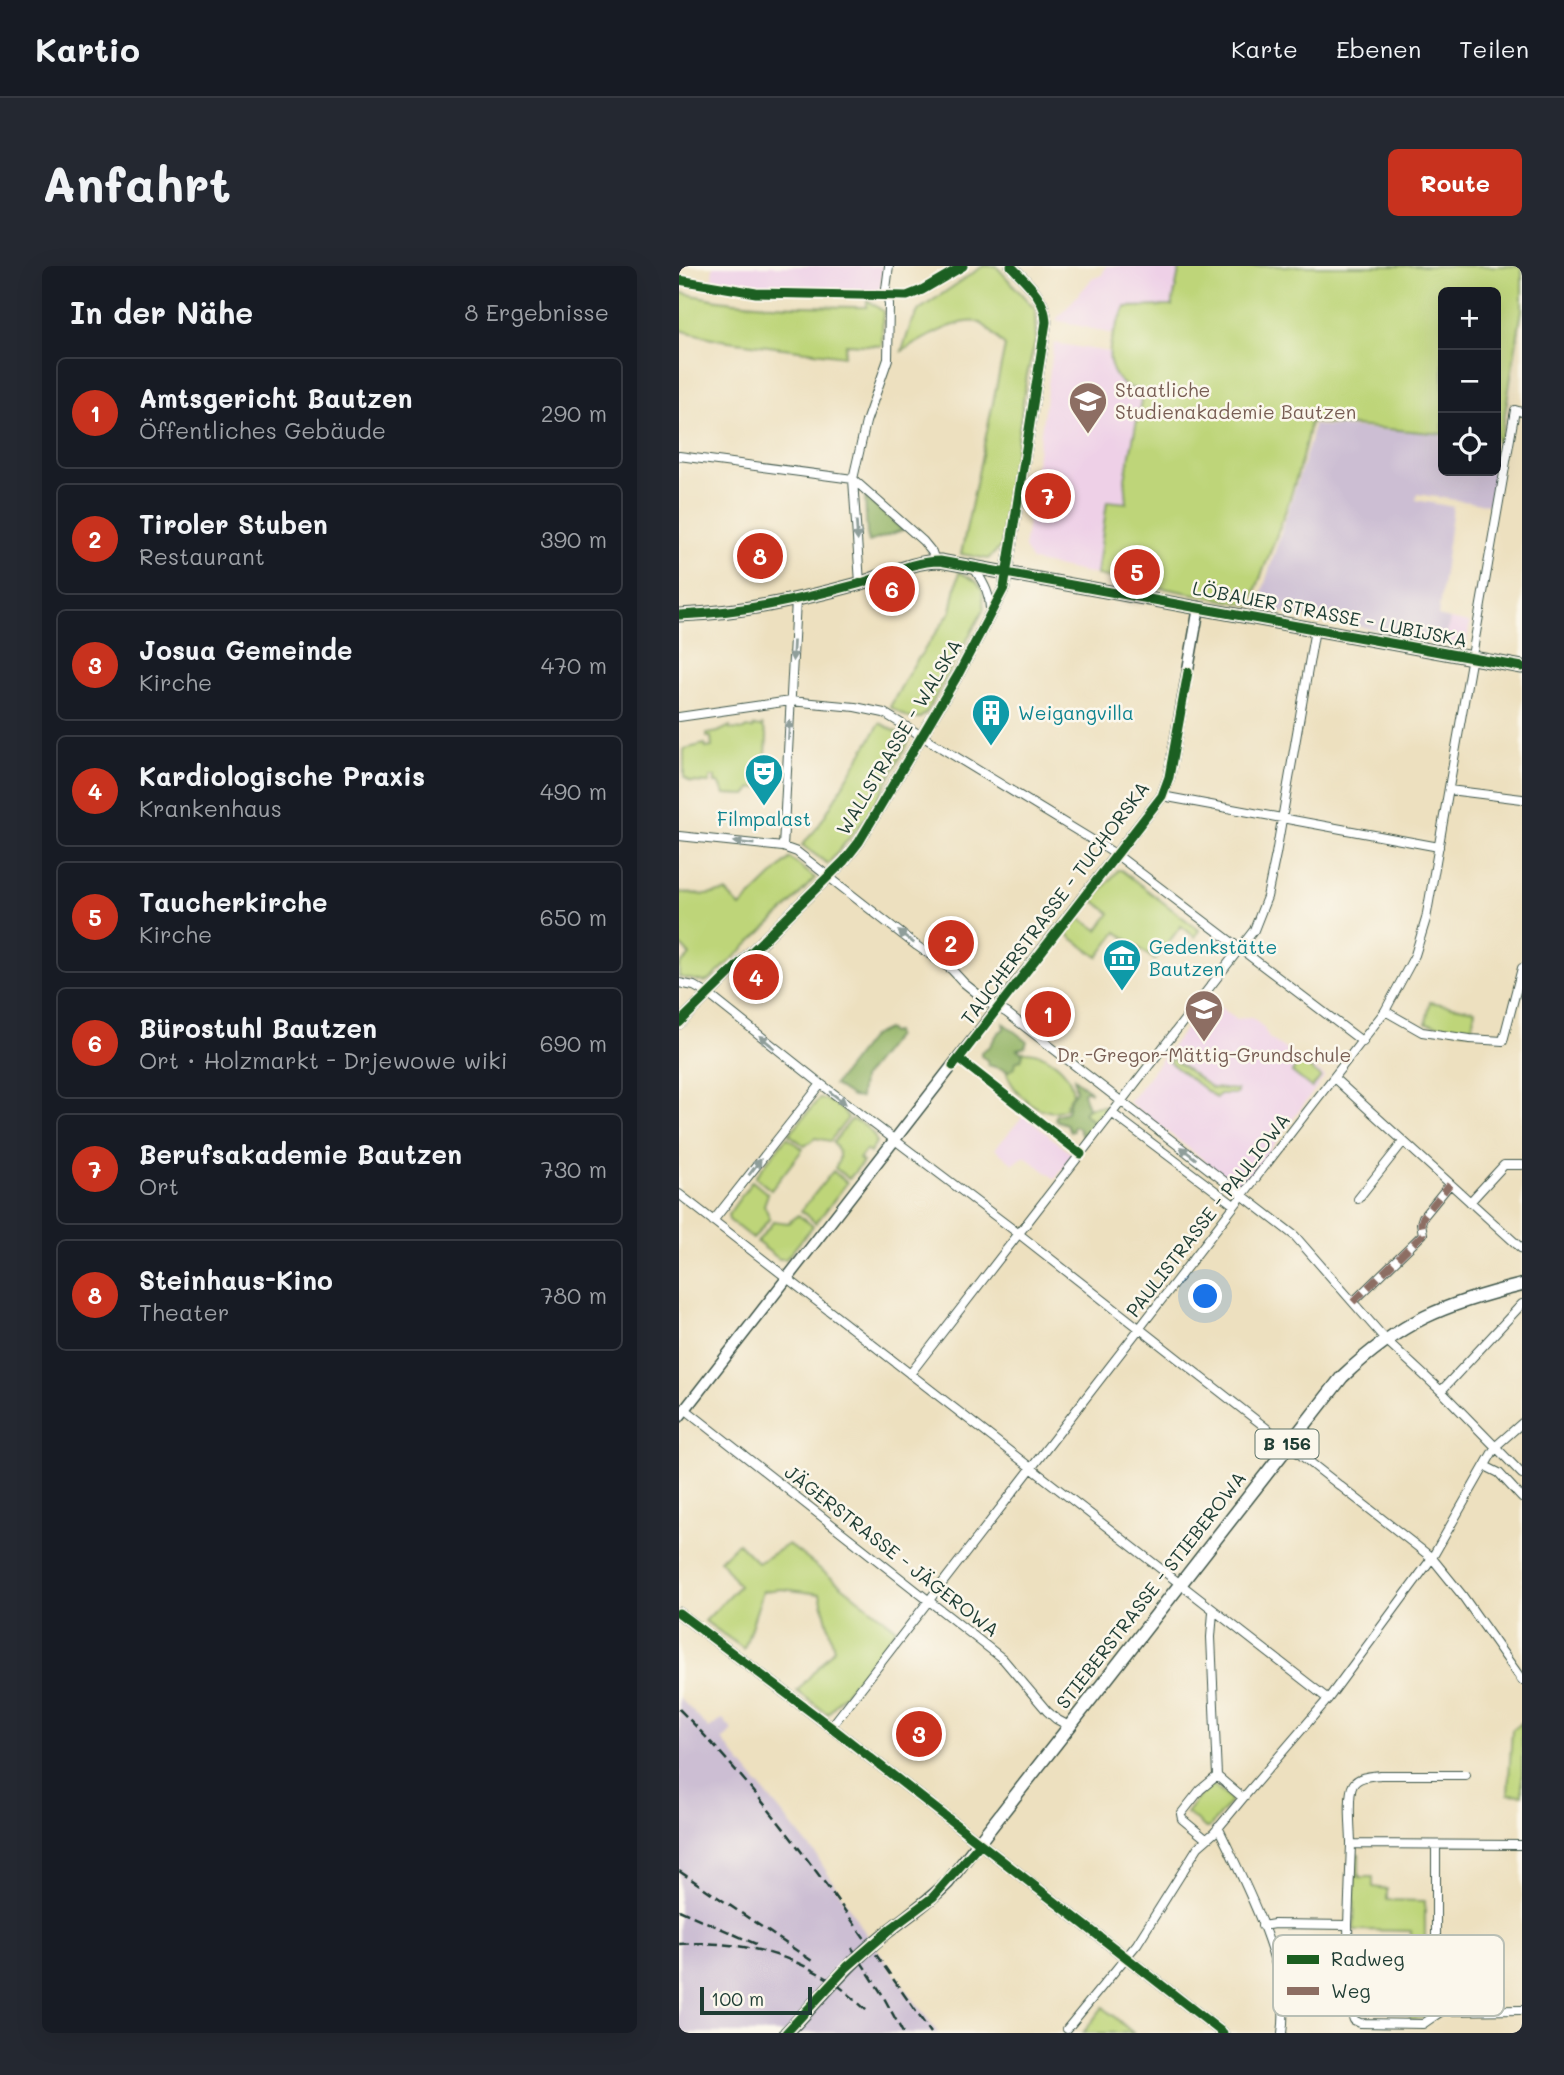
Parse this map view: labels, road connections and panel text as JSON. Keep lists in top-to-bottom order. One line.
{"streets":{"main road":["LÖBAUER STRASSE - LUBIJSKA","B 156","STIEBERSTRASSE - STIEBEROWA"],"street":["WALLSTRASSE - WALSKA","TAUCHERSTRASSE - TUCHORSKA","PAULISTRASSE - PAULIOWA","JÄGERSTRASSE - JÄGEROWA"]},"crossings":[["LÖBAUER STRASSE - LUBIJSKA","WALLSTRASSE - WALSKA"],["LÖBAUER STRASSE - LUBIJSKA","TAUCHERSTRASSE - TUCHORSKA"],["LÖBAUER STRASSE - LUBIJSKA","PAULISTRASSE - PAULIOWA"],["PAULISTRASSE - PAULIOWA","JÄGERSTRASSE - JÄGEROWA"],["JÄGERSTRASSE - JÄGEROWA","STIEBERSTRASSE - STIEBEROWA"]],"places":{"school or university":["Staatliche Studienakademie Bautzen","Dr.-Gregor-Mättig-Grundschule"],"building":["Weigangvilla"],"theatre":["Filmpalast"],"museum":["Gedenkstätte Bautzen"]},"legend":["Radweg","Weg"],"scale_bar":"100 m","page":{"header":"Kartio","nav":["Karte","Ebenen","Teilen"],"buttons":"Route","title":"Anfahrt","heading":["In der Nähe","8 Ergebnisse"],"map_buttons":["+","−"],"list":[{"mark":"1","name":"Amtsgericht Bautzen","note":"Öffentliches Gebäude","value":"290 m"},{"mark":"2","name":"Tiroler Stuben","note":"Restaurant","value":"390 m"},{"mark":"3","name":"Josua Gemeinde","note":"Kirche","value":"470 m"},{"mark":"4","name":"Kardiologische Praxis","note":"Krankenhaus","value":"490 m"},{"mark":"5","name":"Taucherkirche","note":"Kirche","value":"650 m"},{"mark":"6","name":"Bürostuhl Bautzen","note":"Ort · Holzmarkt - Drjewowe wiki","value":"690 m"},{"mark":"7","name":"Berufsakademie Bautzen","note":"Ort","value":"730 m"},{"mark":"8","name":"Steinhaus-Kino","note":"Theater","value":"780 m"}],"pins":["7","8","5","6","2","4","1","3"],"scale":"100 m"}}
